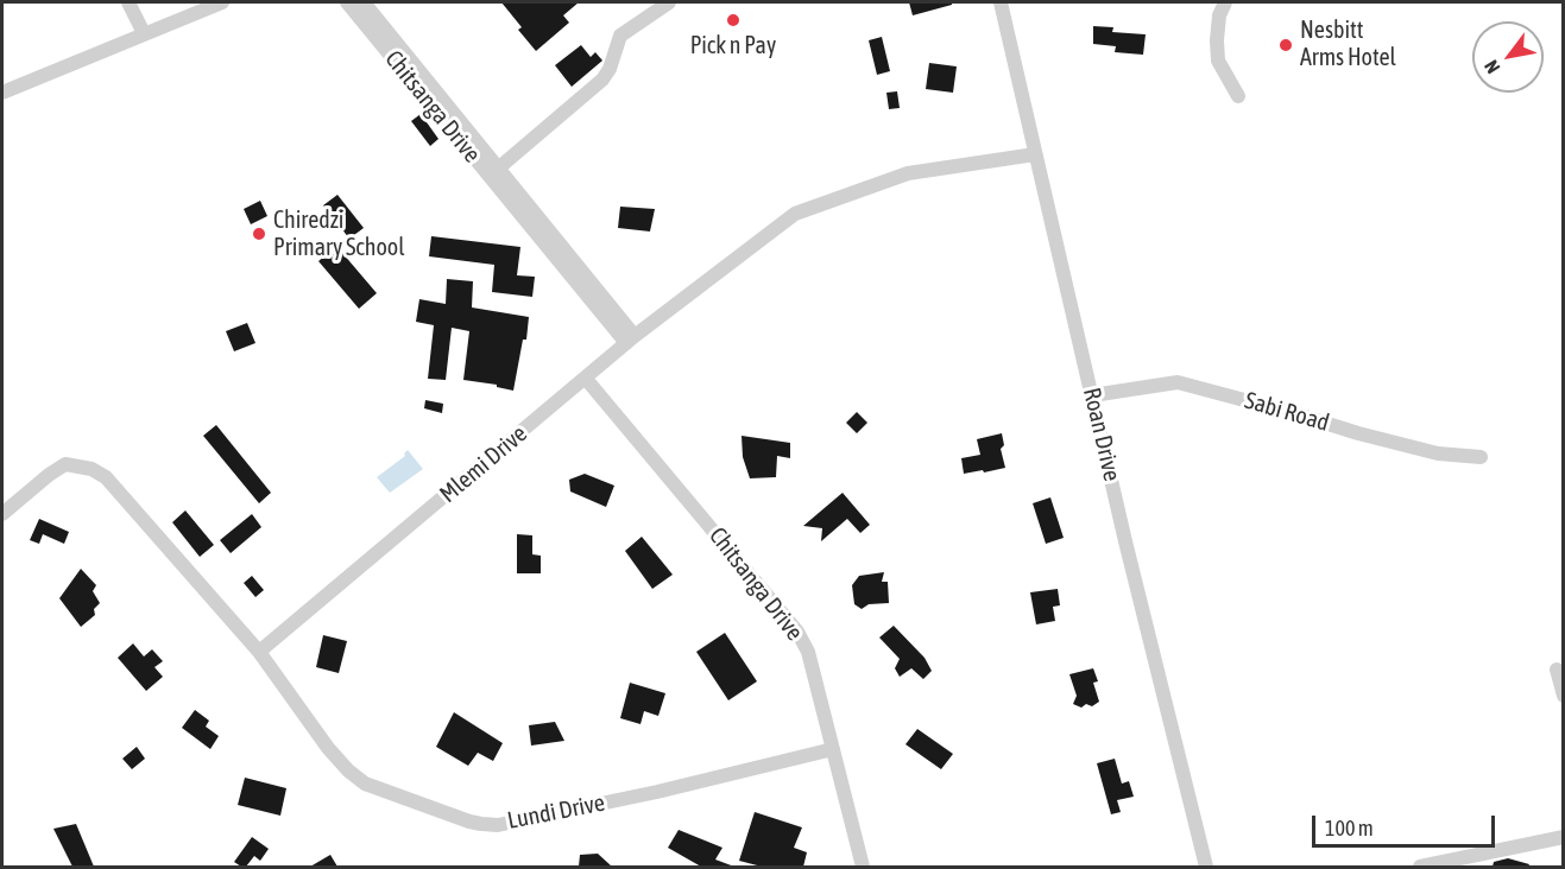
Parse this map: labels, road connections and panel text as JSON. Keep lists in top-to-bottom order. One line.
{"streets":{"street":["Chitsanga Drive","Sabi Road","Roan Drive","Mlemi Drive","Lundi Drive"]},"crossings":[["Chitsanga Drive","Mlemi Drive"],["Chitsanga Drive","Lundi Drive"],["Sabi Road","Roan Drive"],["Roan Drive","Mlemi Drive"],["Mlemi Drive","Lundi Drive"]],"places":["Pick n Pay","Nesbitt Arms Hotel","Chiredzi Primary School"],"scale_bar":"100 m","north":"bottom left"}
